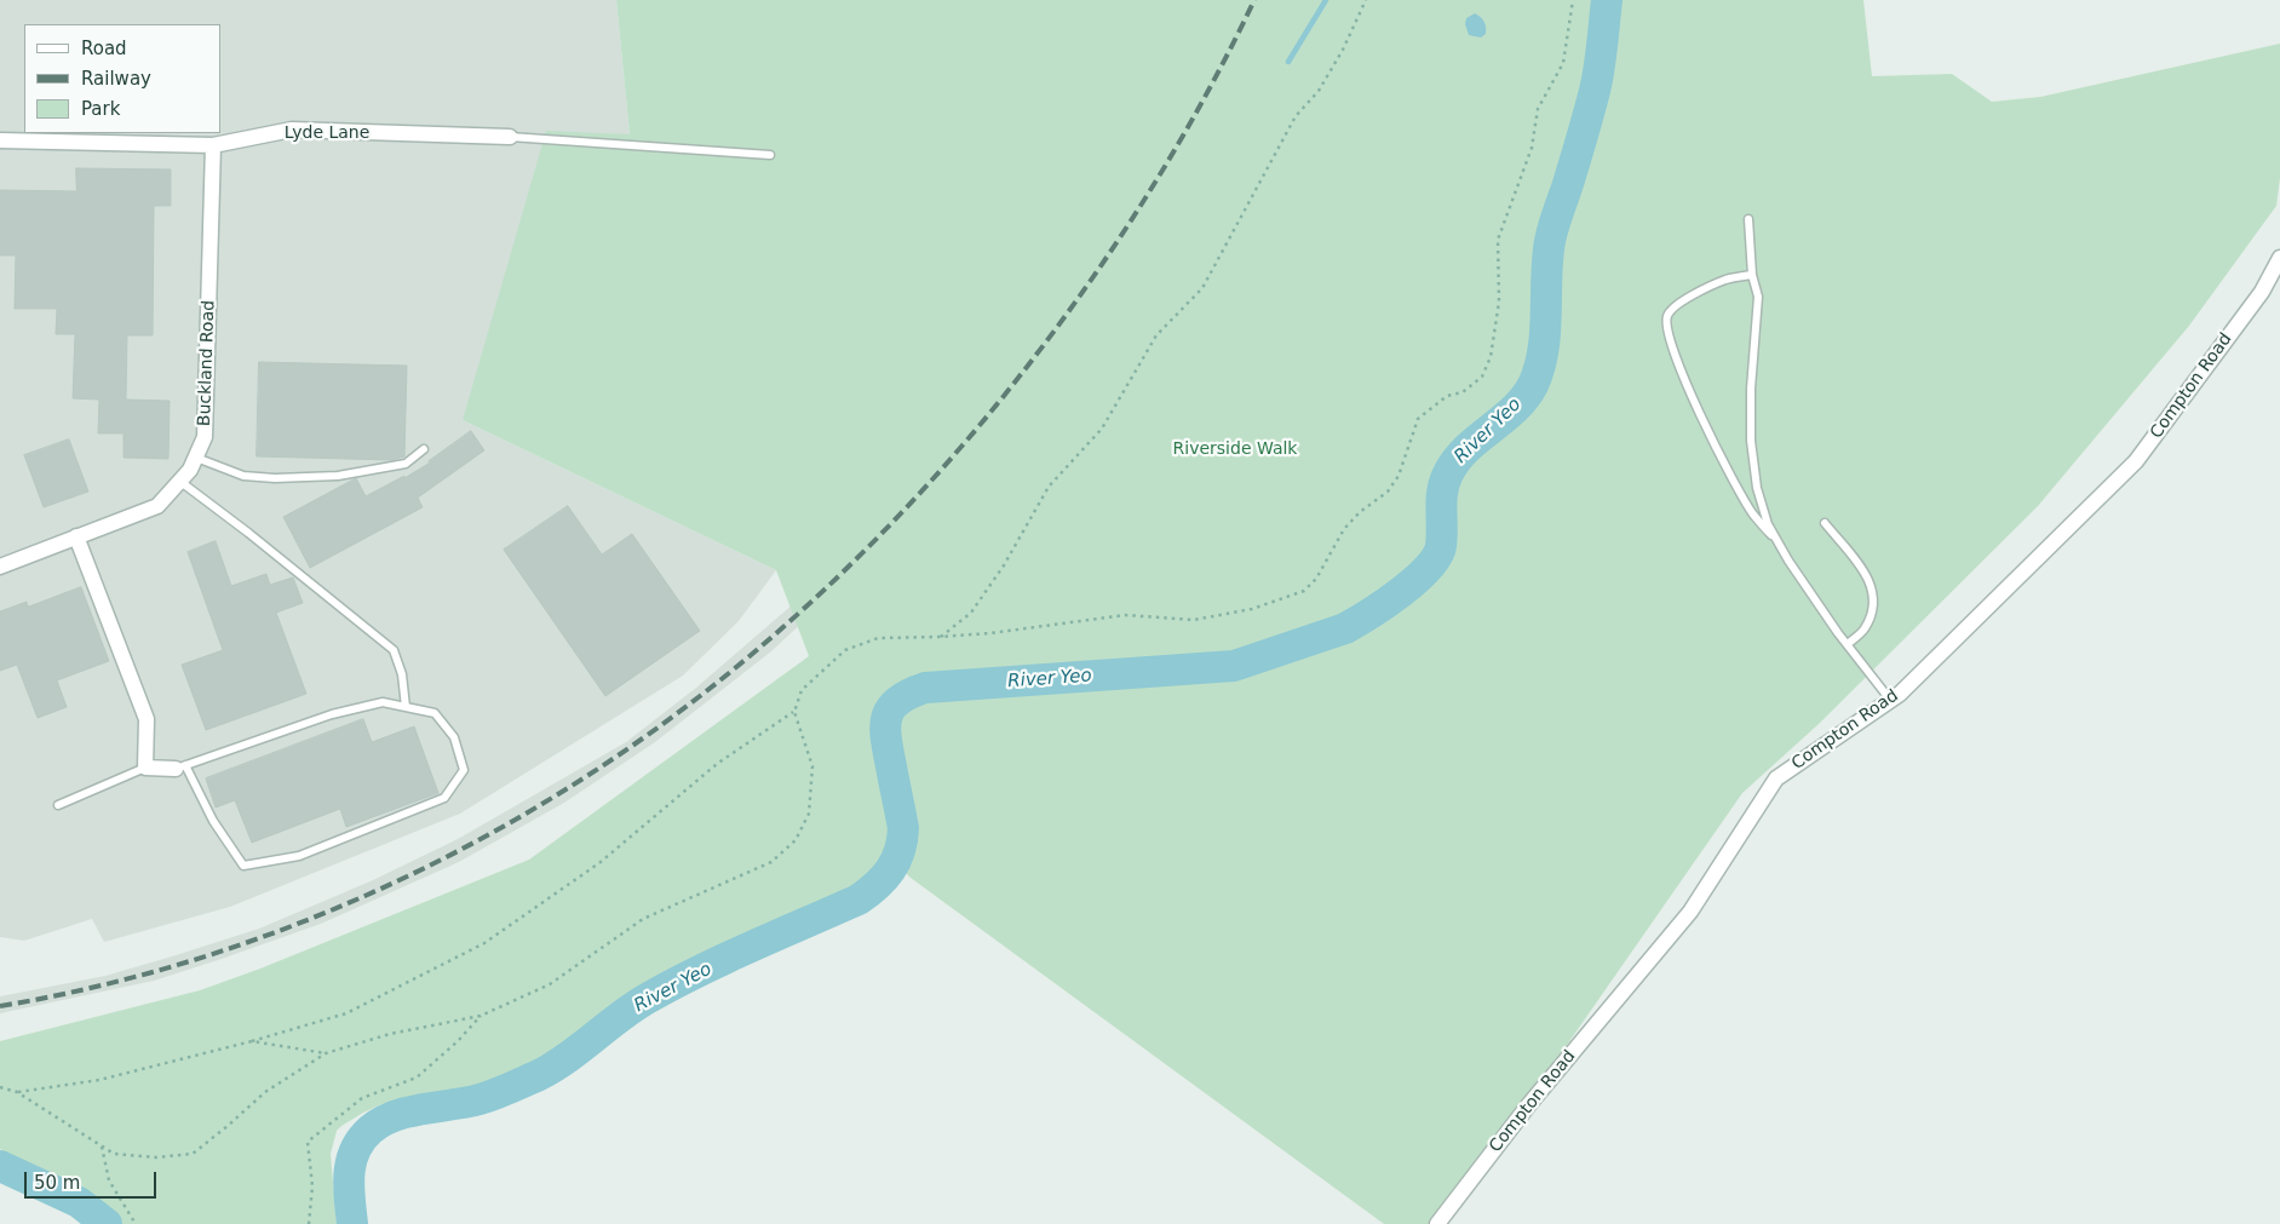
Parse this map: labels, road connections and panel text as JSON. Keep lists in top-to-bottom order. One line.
{"streets":{"street":["Lyde Lane","Buckland Road","Compton Road"]},"crossings":[["Lyde Lane","Buckland Road"]],"water":["River Yeo"],"parks":["Riverside Walk"],"legend":["Road","Railway","Park"],"scale_bar":"50 m"}
